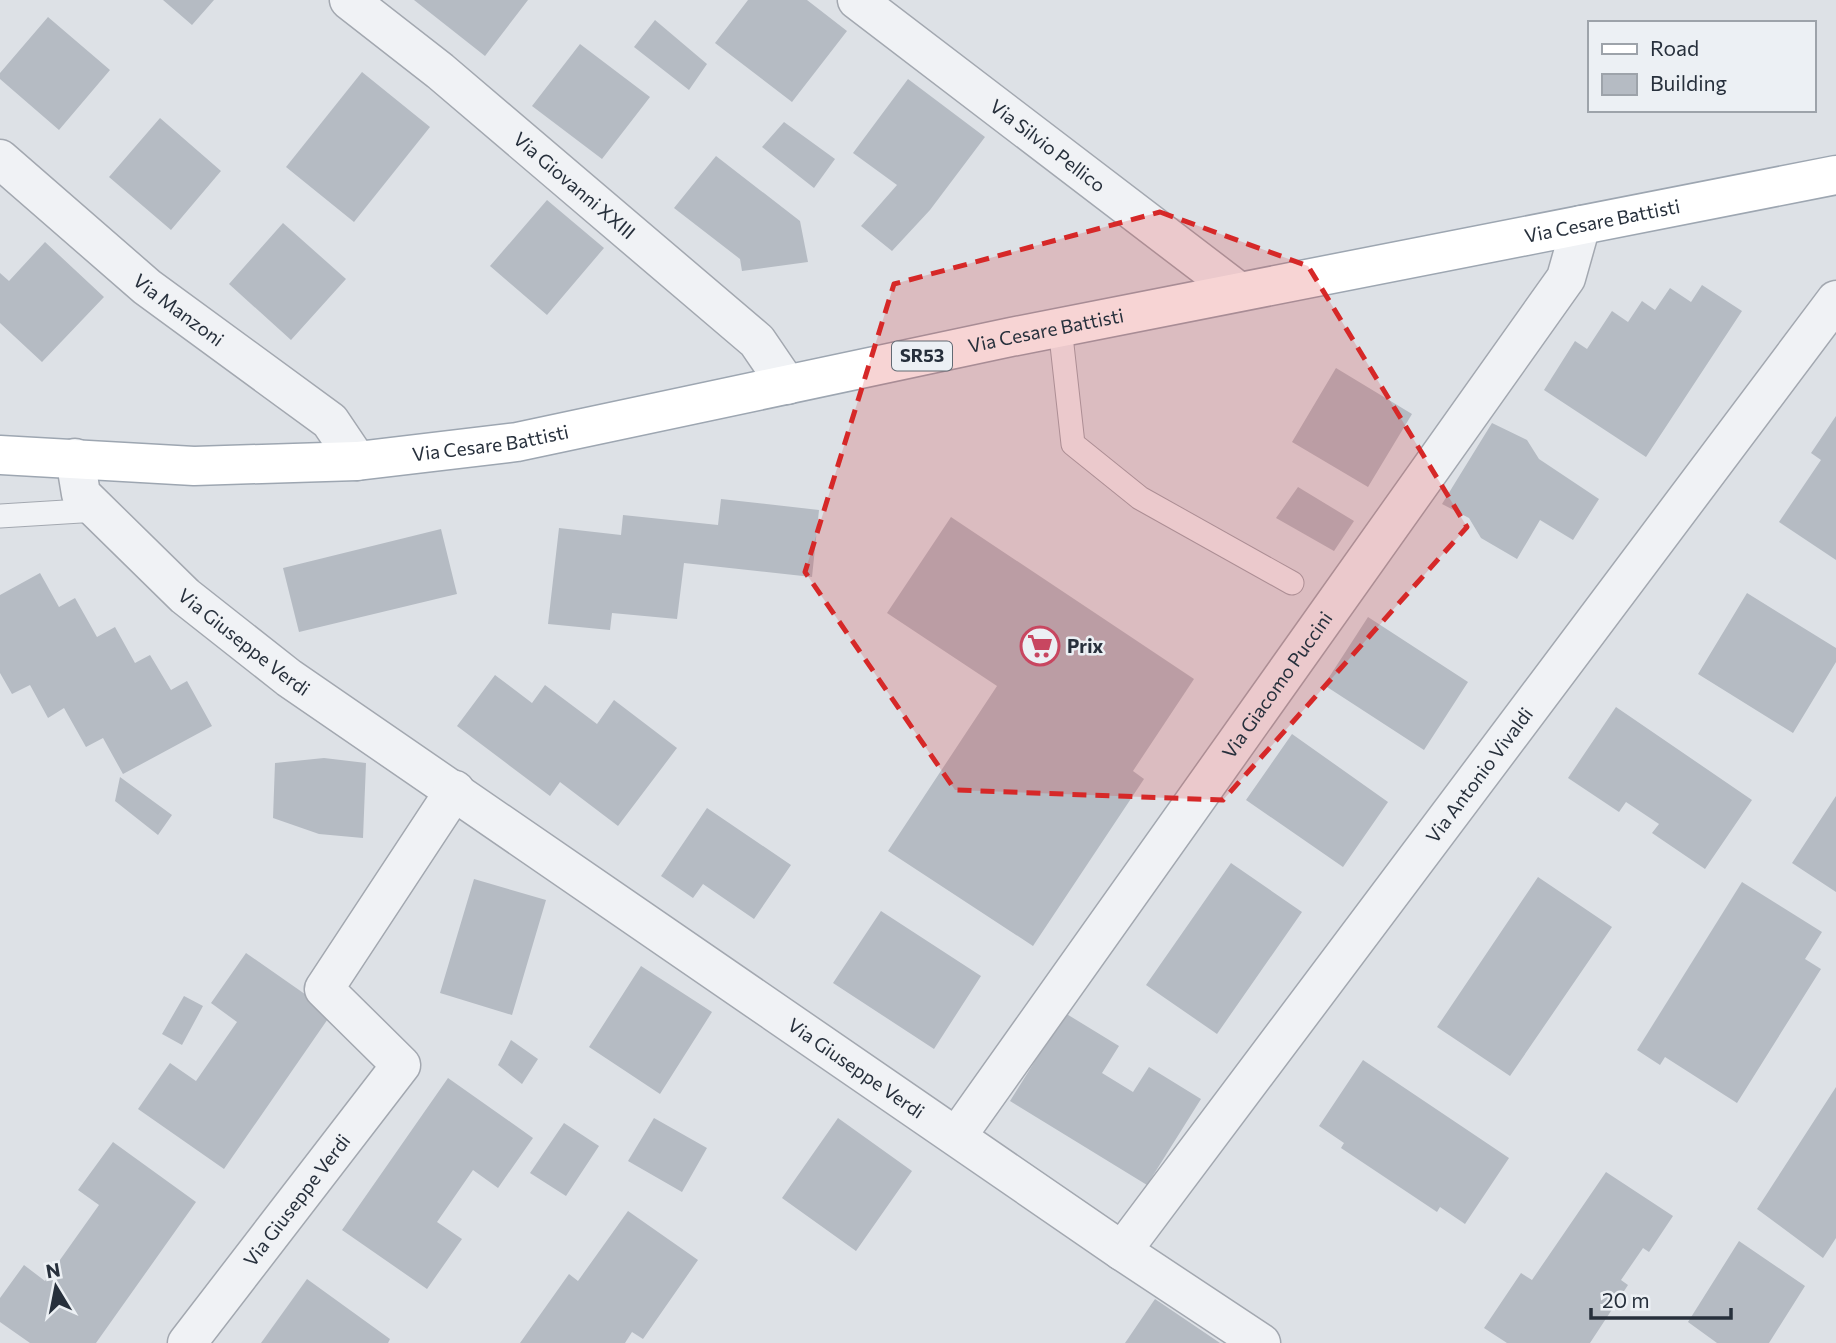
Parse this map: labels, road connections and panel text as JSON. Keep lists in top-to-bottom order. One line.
{"streets":{"main road":["Via Cesare Battisti","SR53"],"street":["Via Silvio Pellico","Via Giovanni XXIII","Via Manzoni","Via Giuseppe Verdi","Via Giacomo Puccini","Via Antonio Vivaldi"]},"crossings":[["Via Silvio Pellico","Via Cesare Battisti"],["Via Giovanni XXIII","Via Cesare Battisti"],["Via Cesare Battisti","Via Manzoni"],["Via Cesare Battisti","Via Giuseppe Verdi"],["Via Cesare Battisti","Via Giacomo Puccini"],["Via Giuseppe Verdi","Via Giacomo Puccini"],["Via Giuseppe Verdi","Via Antonio Vivaldi"]],"places":{"supermarket":["Prix"]},"legend":["Road","Building"],"scale_bar":"20 m","north":"top"}
